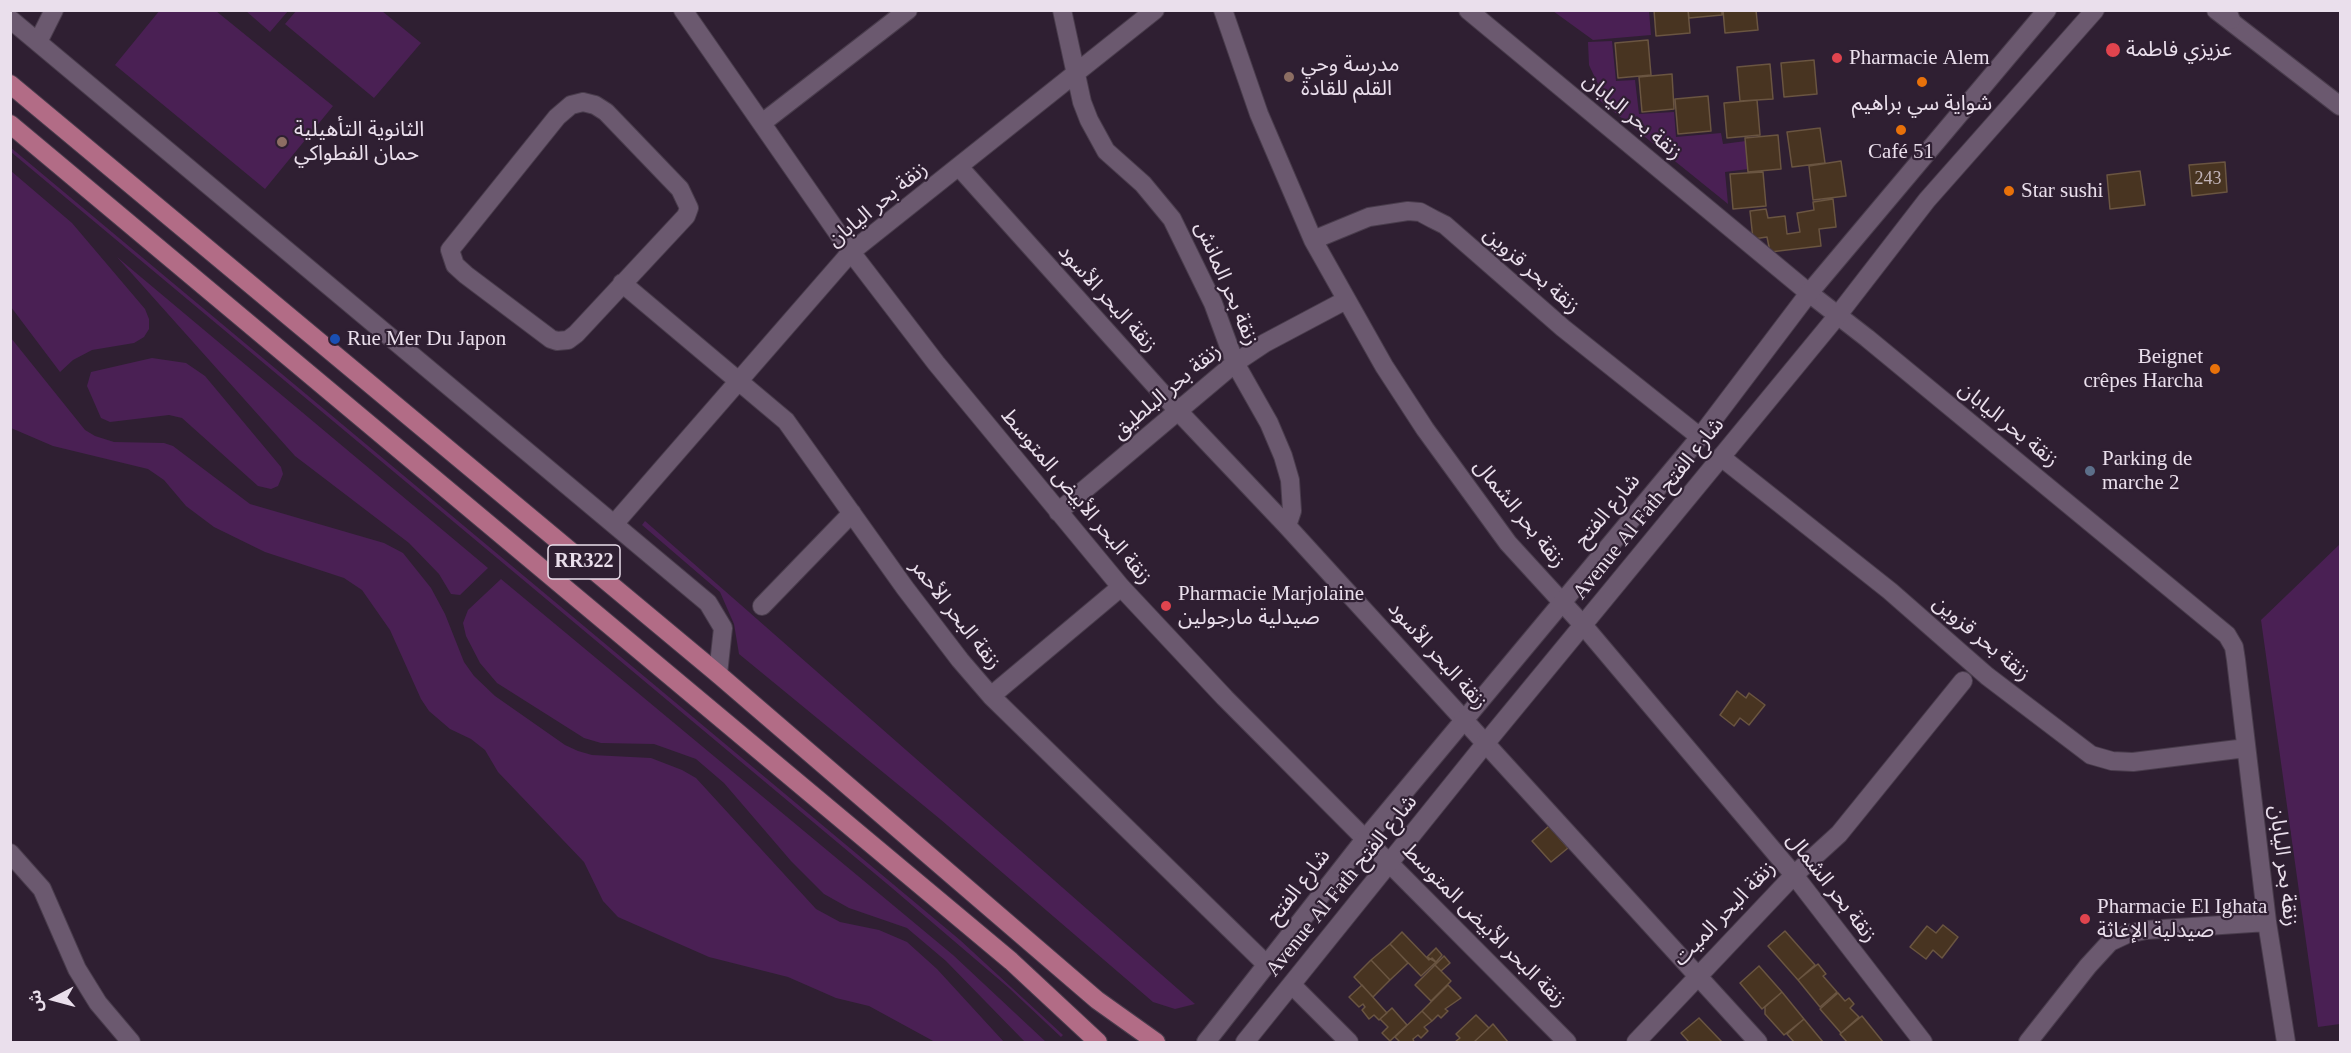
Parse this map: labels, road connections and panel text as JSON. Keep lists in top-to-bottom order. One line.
{"streets":{"main road":["RR322"],"street":["زنقة بحر اليابان","زنقة بحر قزوين","زنقة بحر المانش","زنقة البحر الأسود","زنقة بحر البلطيق","زنقة البحر الأبيض المتوسط","Avenue Al Fath شارع الفتح","شارع الفتح","زنقة بحر الشمال","زنقة البحر الأحمر","زنقة البحر الميت"]},"crossings":[["زنقة بحر اليابان","زنقة بحر قزوين"],["زنقة بحر اليابان","زنقة بحر المانش"],["زنقة بحر اليابان","زنقة البحر الأسود"],["زنقة بحر اليابان","زنقة البحر الأبيض المتوسط"],["زنقة بحر اليابان","Avenue Al Fath شارع الفتح"],["زنقة بحر اليابان","شارع الفتح"],["زنقة بحر اليابان","زنقة البحر الأحمر"],["زنقة بحر قزوين","Avenue Al Fath شارع الفتح"],["زنقة بحر قزوين","شارع الفتح"],["زنقة بحر قزوين","زنقة بحر الشمال"],["زنقة بحر المانش","زنقة البحر الأسود"],["زنقة بحر المانش","زنقة بحر البلطيق"],["زنقة البحر الأسود","زنقة بحر البلطيق"],["زنقة البحر الأسود","Avenue Al Fath شارع الفتح"],["زنقة البحر الأسود","شارع الفتح"],["زنقة البحر الأسود","زنقة البحر الميت"],["زنقة بحر البلطيق","زنقة البحر الأبيض المتوسط"],["زنقة بحر البلطيق","زنقة بحر الشمال"],["زنقة البحر الأبيض المتوسط","Avenue Al Fath شارع الفتح"],["زنقة البحر الأبيض المتوسط","شارع الفتح"],["Avenue Al Fath شارع الفتح","زنقة بحر الشمال"],["شارع الفتح","زنقة بحر الشمال"],["شارع الفتح","زنقة البحر الأحمر"],["زنقة بحر الشمال","زنقة البحر الميت"]],"places":["عزيزي فاطمة","Pharmacie Alem","مدرسة وحي القلم للقادة","شواية سي براهيم","Café 51","الثانوية التأهيلية حمان الفطواكي","Star sushi","Rue Mer Du Japon","Beignet crêpes Harcha","Parking de marche 2","Pharmacie Marjolaine صيدلية مارجولين","Pharmacie El Ighata صيدلية الإغاثة"],"house_numbers":["243"],"north":"left"}
